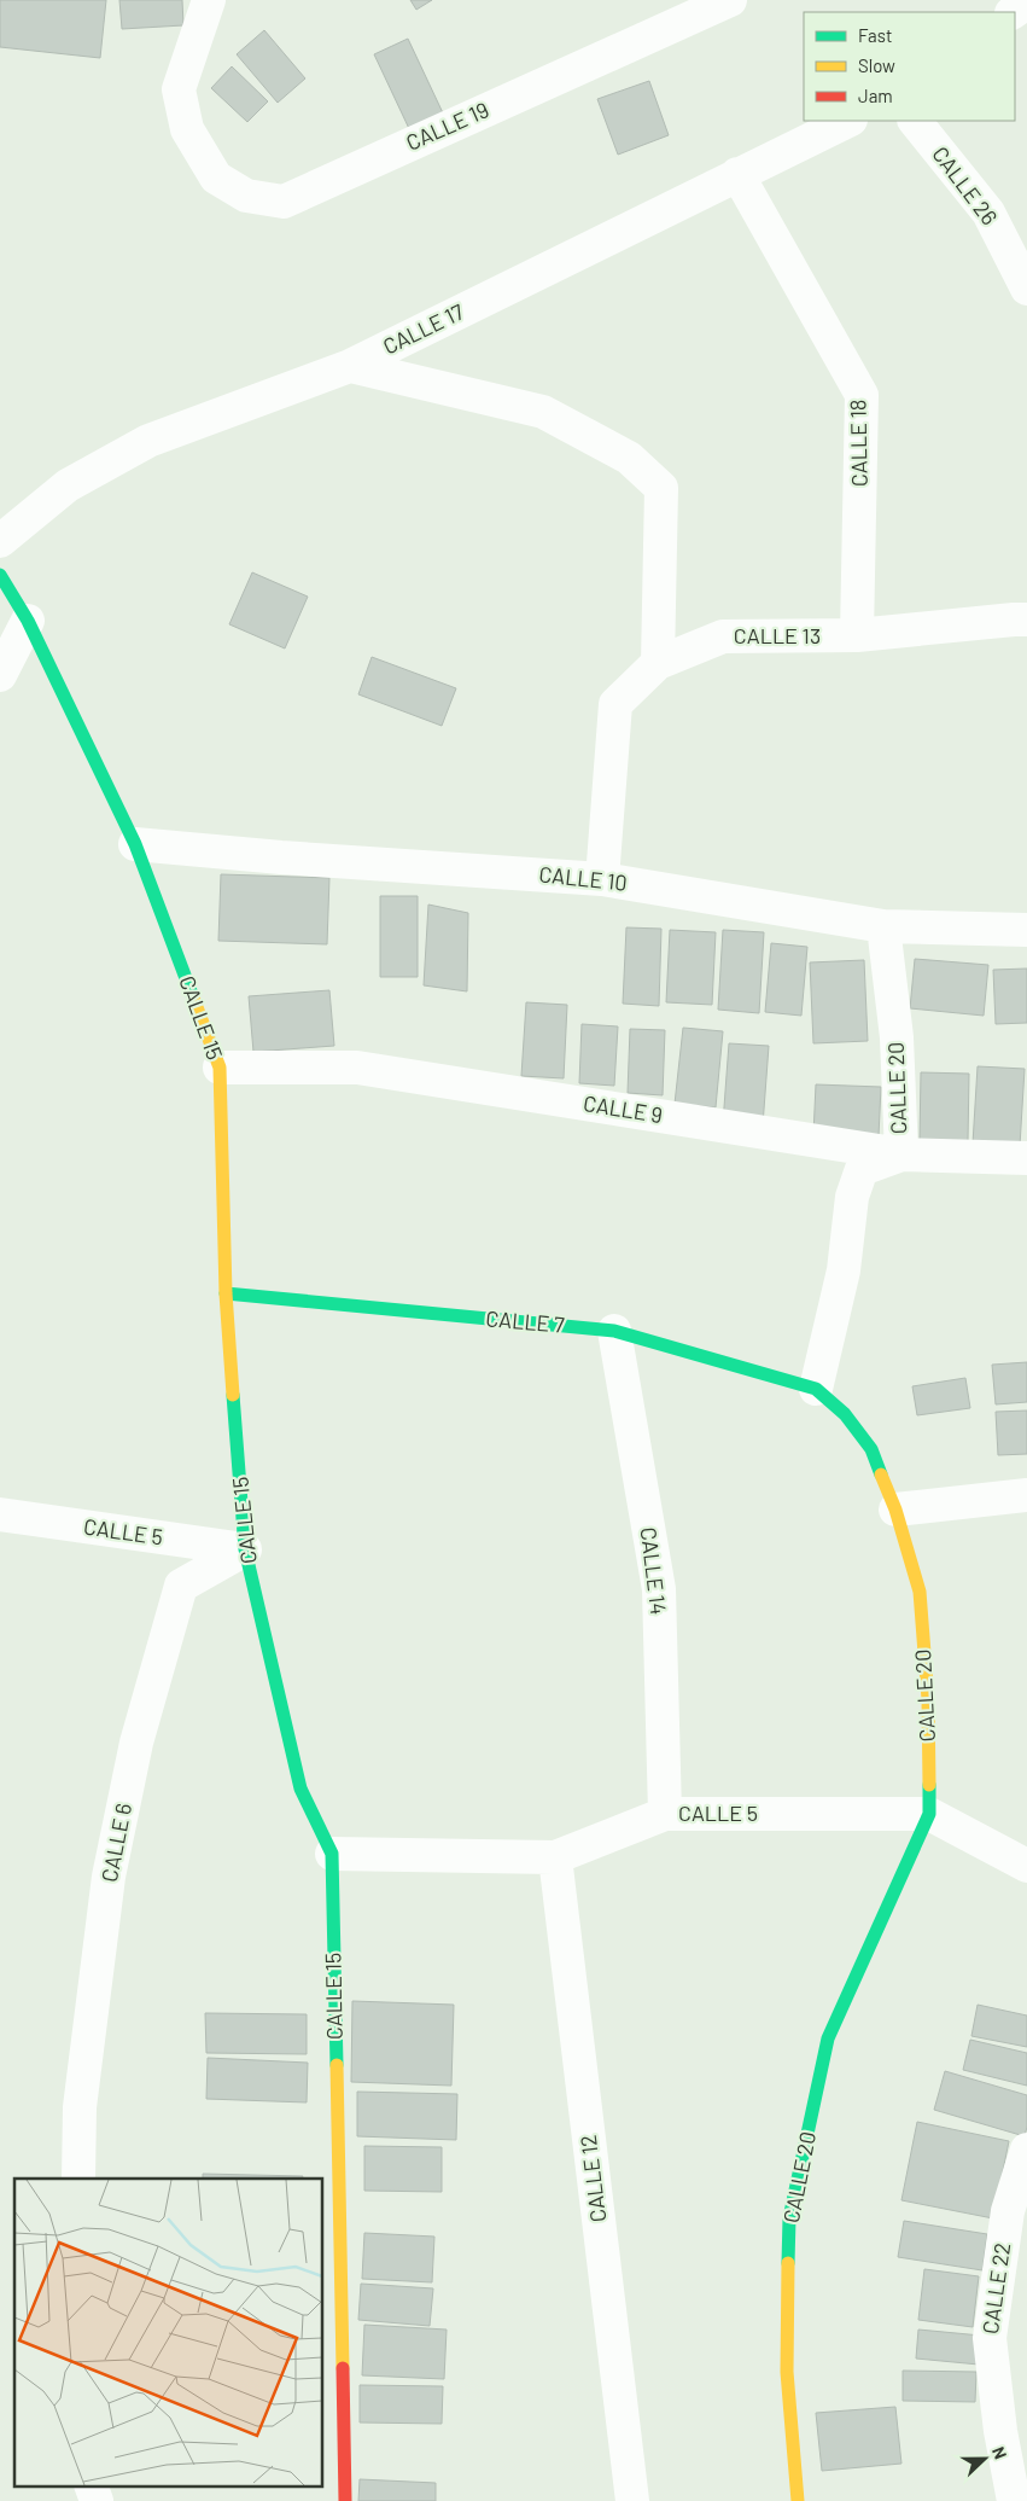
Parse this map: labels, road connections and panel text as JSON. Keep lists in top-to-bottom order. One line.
{"streets":{"street":["CALLE 19","CALLE 26","CALLE 17","CALLE 18","CALLE 13","CALLE 10","CALLE 15","CALLE 20","CALLE 9","CALLE 7","CALLE 5","CALLE 14","CALLE 6","CALLE 12","CALLE 22"]},"crossings":[["CALLE 17","CALLE 18"],["CALLE 18","CALLE 13"],["CALLE 13","CALLE 10"],["CALLE 10","CALLE 15"],["CALLE 10","CALLE 20"],["CALLE 15","CALLE 9"],["CALLE 15","CALLE 7"],["CALLE 15","CALLE 5"],["CALLE 15","CALLE 6"],["CALLE 20","CALLE 9"],["CALLE 20","CALLE 7"],["CALLE 20","CALLE 5"],["CALLE 7","CALLE 14"],["CALLE 5","CALLE 14"],["CALLE 5","CALLE 6"],["CALLE 5","CALLE 12"]],"legend":["Fast","Slow","Jam"],"north":"right"}
